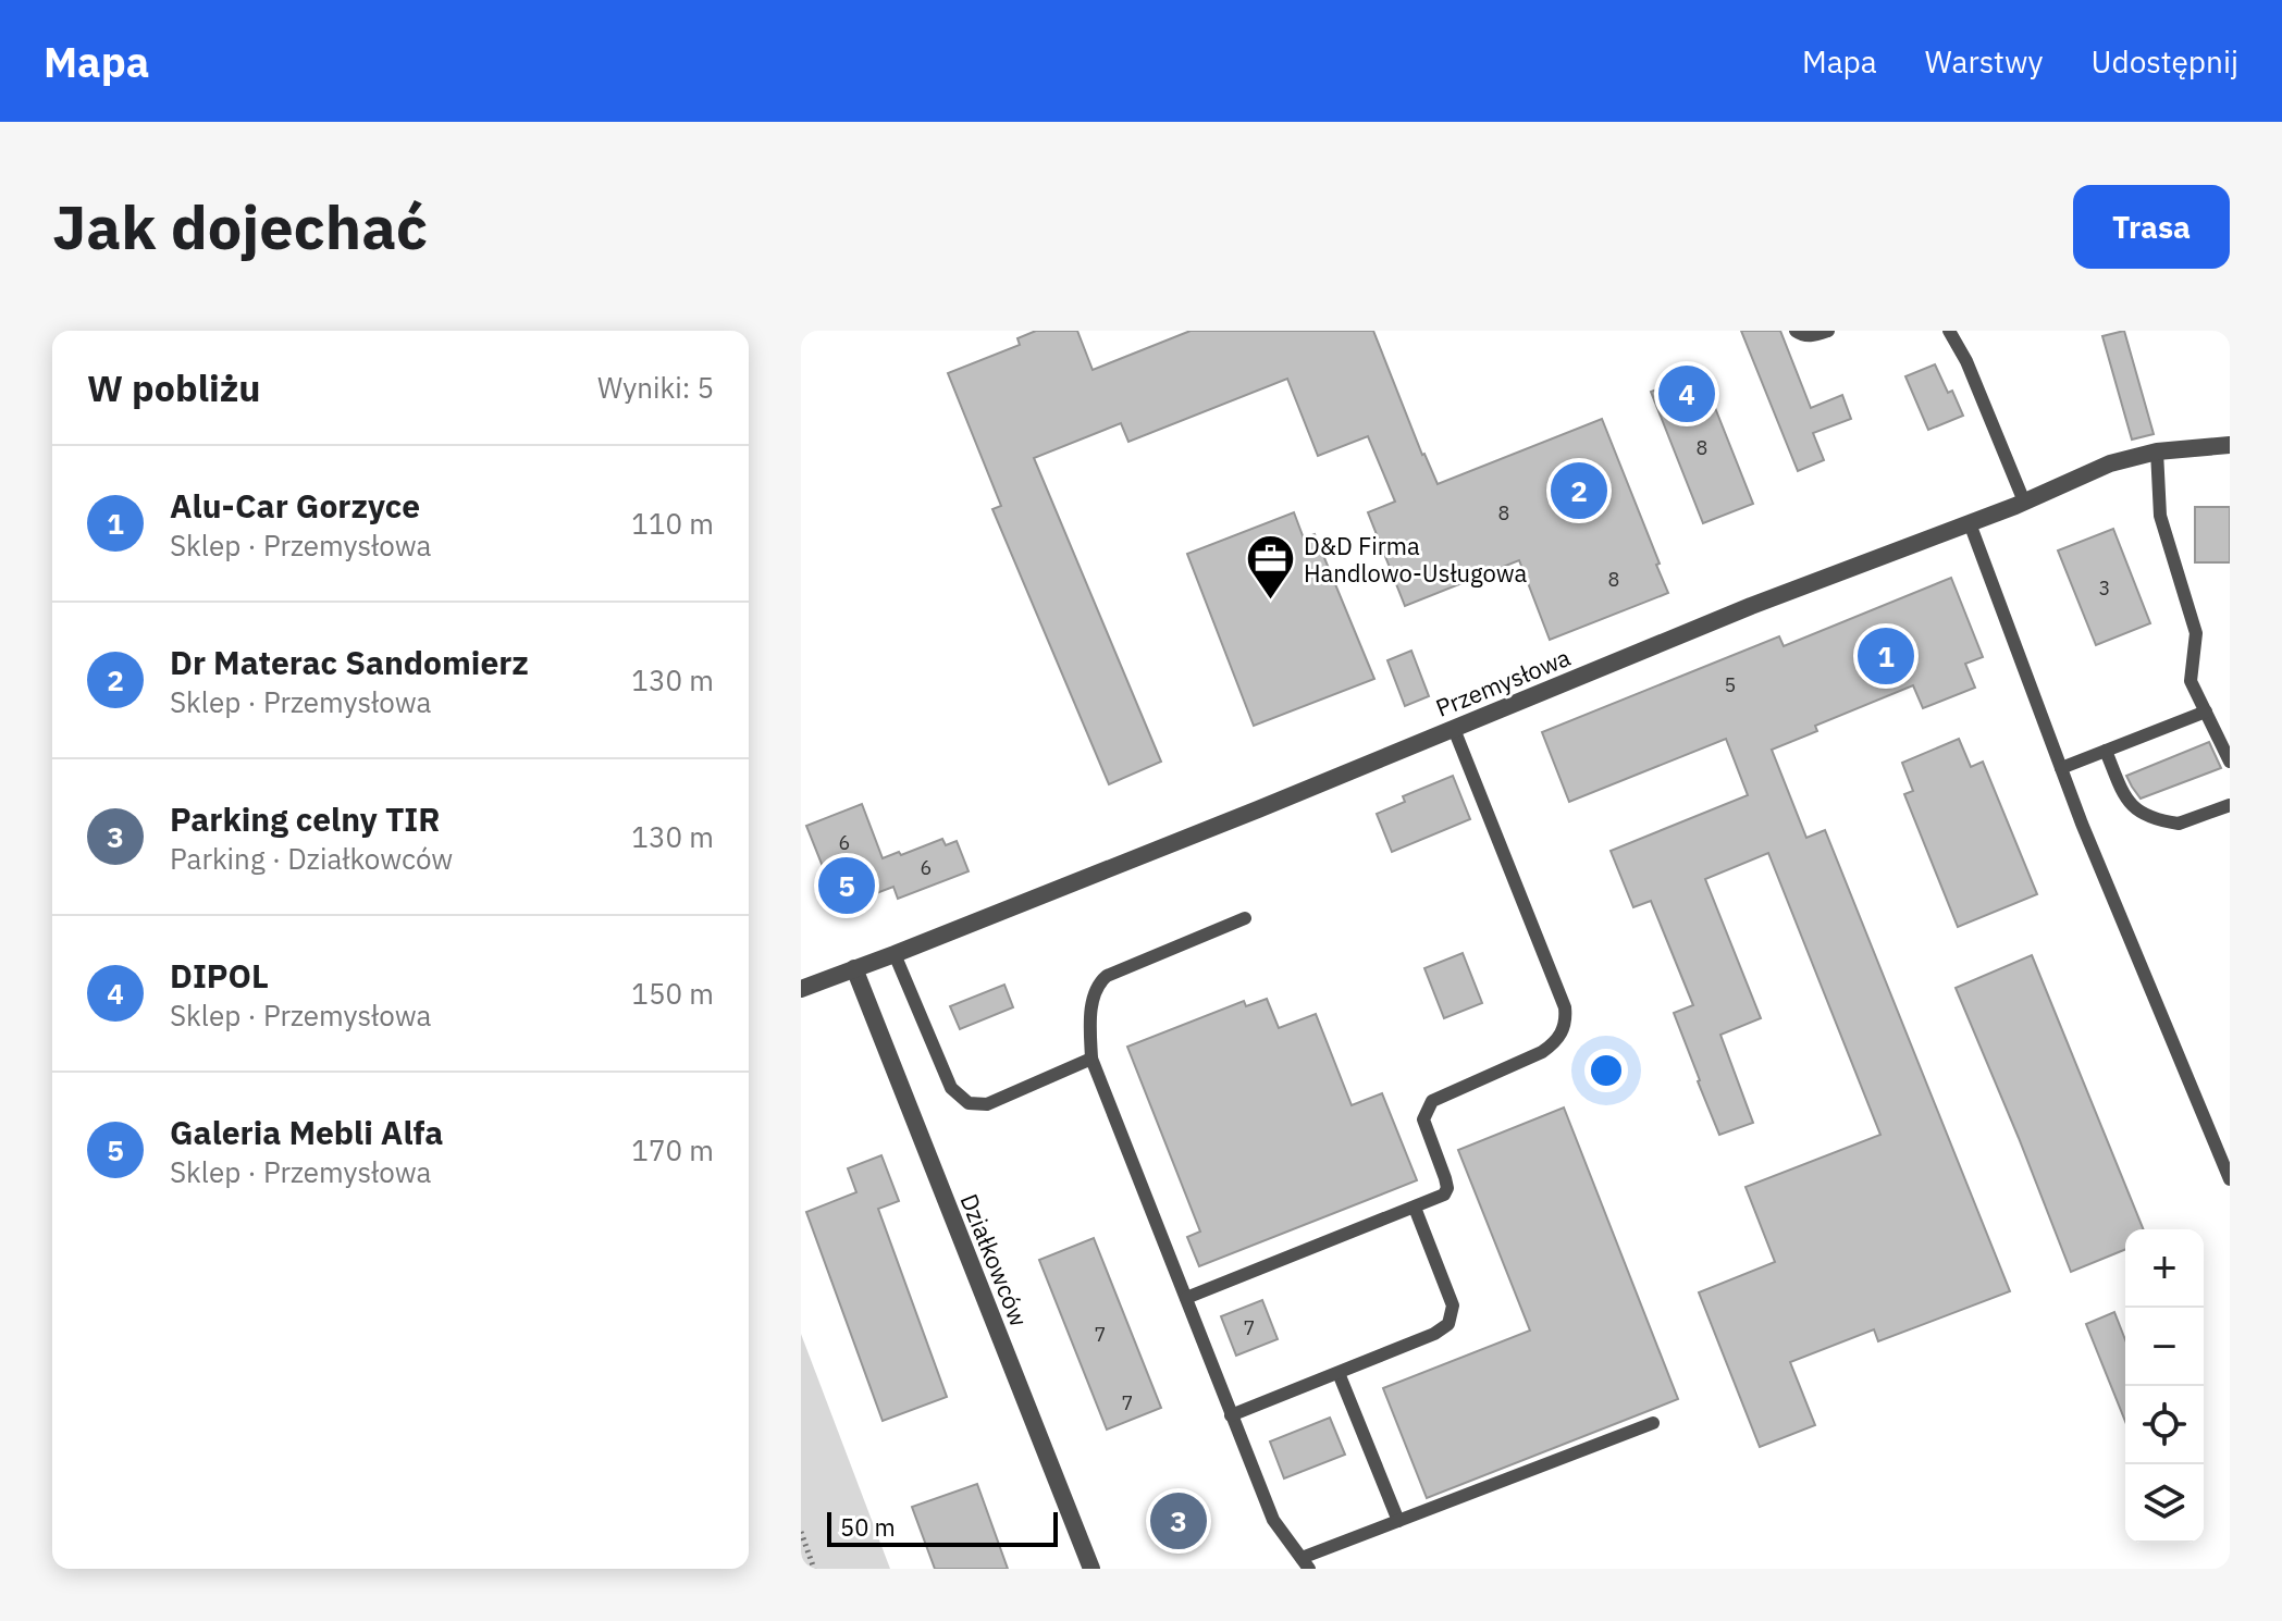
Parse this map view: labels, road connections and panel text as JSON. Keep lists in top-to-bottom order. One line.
{"streets":{"street":["Przemysłowa","Działkowców"]},"crossings":[["Przemysłowa","Działkowców"]],"places":{"office":["D&D Firma Handlowo-Usługowa"]},"house_numbers":["8","8","8","3","5","6","6","7","7","7"],"scale_bar":"50 m","page":{"header":"Mapa","nav":["Mapa","Warstwy","Udostępnij"],"buttons":"Trasa","title":"Jak dojechać","heading":["W pobliżu","Wyniki: 5"],"pins":["4","2","1","5","3"],"list":[{"mark":"1","name":"Alu-Car Gorzyce","note":"Sklep · Przemysłowa","value":"110 m"},{"mark":"2","name":"Dr Materac Sandomierz","note":"Sklep · Przemysłowa","value":"130 m"},{"mark":"3","name":"Parking celny TIR","note":"Parking · Działkowców","value":"130 m"},{"mark":"4","name":"DIPOL","note":"Sklep · Przemysłowa","value":"150 m"},{"mark":"5","name":"Galeria Mebli Alfa","note":"Sklep · Przemysłowa","value":"170 m"}],"map_buttons":["+","−"],"scale":"50 m"}}
